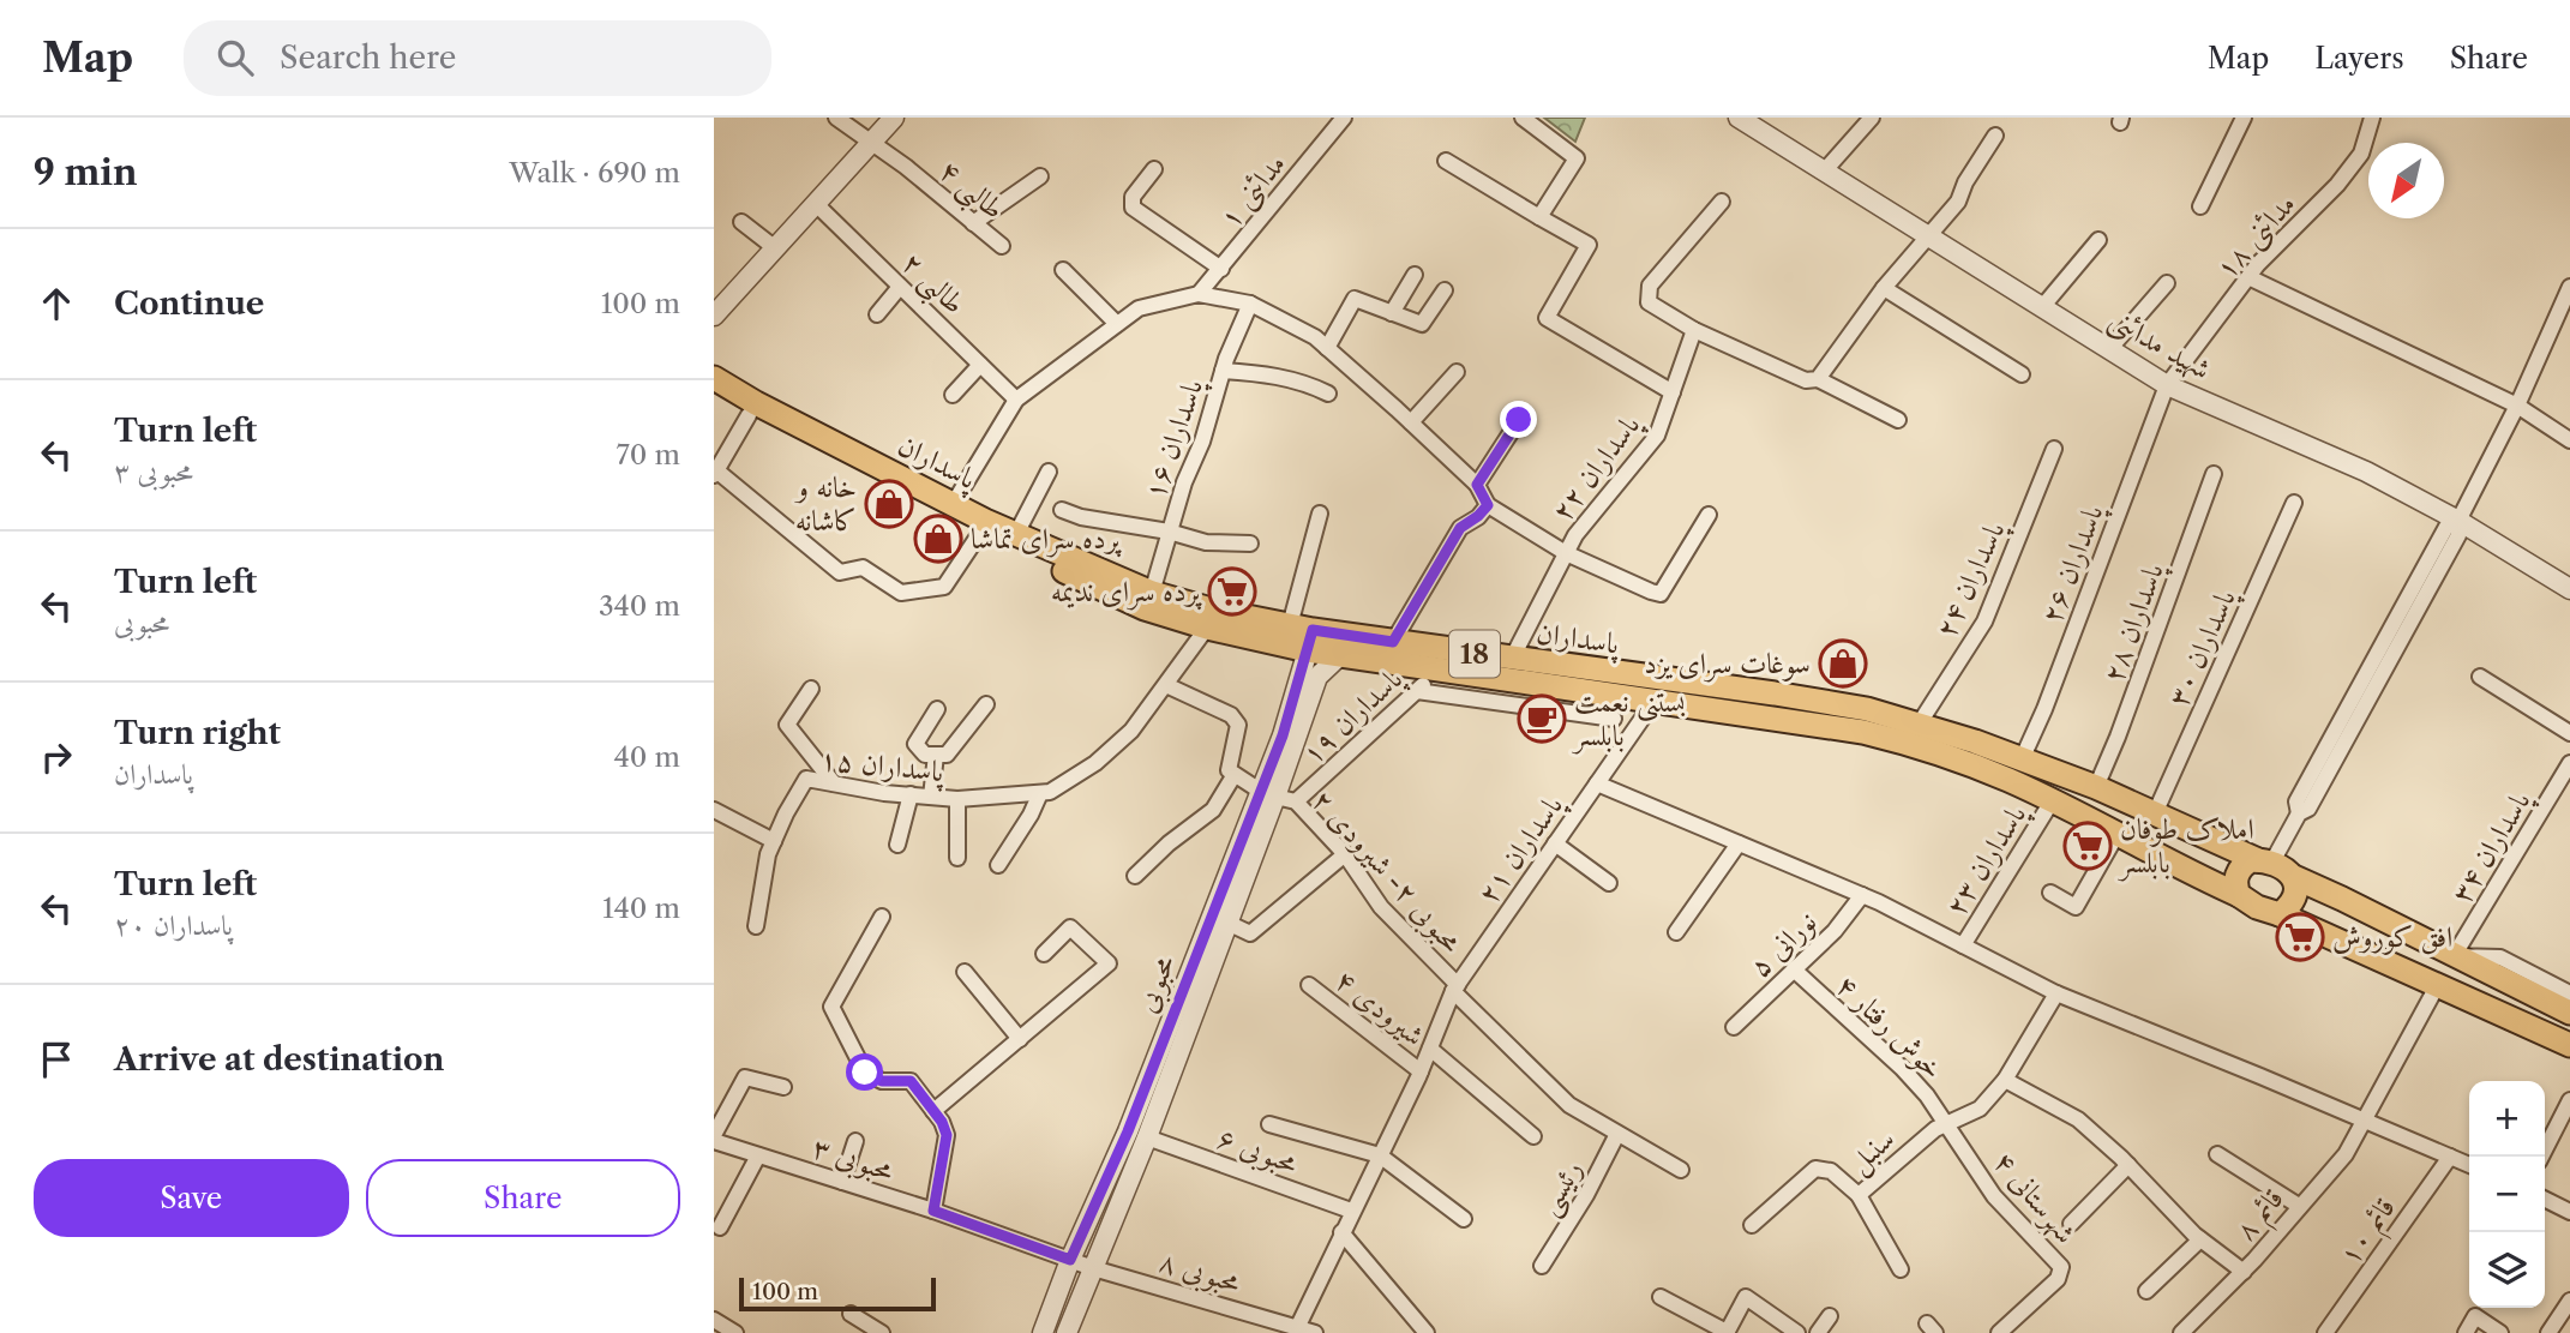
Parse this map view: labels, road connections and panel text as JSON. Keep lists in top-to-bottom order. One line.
{"streets":{"main road":["پاسداران","18"],"street":["طالبی ۴","مدائنی ۱","مدائنی ۱۸","طالبی ۲","شهید مدائنی","پاسداران ۱۶","پاسداران ۲۲","پاسداران ۲۶","پاسداران ۲۴","پاسداران ۲۸","پاسداران ۳۰","پاسداران ۱۹","پاسداران ۱۵","پاسداران ۳۴","پاسداران ۲۱","پاسداران ۲۳","محبوبی ۲- شیرودی ۲","نورانی ۵","محبوبی","شیرودی ۴","خوش رفتار ۴","محبوبی ۶","سنبل","محبوبی ۳","رئیسی","شهرستانی ۴","قائم ۸","قائم ۱۰","محبوبی ۸"]},"crossings":[["مدائنی ۱۸","شهید مدائنی"],["مدائنی ۱۸","پاسداران ۲۶"],["شهید مدائنی","پاسداران ۲۶"],["پاسداران ۱۶","پاسداران"],["پاسداران","پاسداران ۲۲"],["پاسداران","پاسداران ۲۶"],["پاسداران","پاسداران ۲۴"],["پاسداران","پاسداران ۲۸"],["پاسداران","پاسداران ۳۰"],["پاسداران","18"],["پاسداران","پاسداران ۱۹"],["پاسداران","پاسداران ۲۱"],["پاسداران","پاسداران ۲۳"],["پاسداران","محبوبی"],["18","پاسداران ۳۴"],["18","قائم ۸"],["پاسداران ۱۹","محبوبی ۲- شیرودی ۲"],["پاسداران ۲۱","محبوبی ۲- شیرودی ۲"],["پاسداران ۲۱","شیرودی ۴"],["پاسداران ۲۱","محبوبی ۶"],["پاسداران ۲۱","محبوبی ۸"],["محبوبی ۲- شیرودی ۲","محبوبی"],["محبوبی ۲- شیرودی ۲","رئیسی"],["نورانی ۵","خوش رفتار ۴"],["محبوبی","محبوبی ۶"],["محبوبی","محبوبی ۳"],["محبوبی","محبوبی ۸"],["خوش رفتار ۴","سنبل"],["خوش رفتار ۴","شهرستانی ۴"],["سنبل","شهرستانی ۴"],["محبوبی ۳","محبوبی ۸"]],"places":{"shop":["خانه و کاشانه","پرده سرای تماشا","سوغات سرای یزد"],"supermarket":["پرده سرای ندیمه","املاک طوفان بابلسر","افق کوروش"],"cafe":["بستنی نعمت بابلسر"]},"scale_bar":"100 m","north":"bottom left","page":{"header":"Map","search":"Search here","nav":["Map","Layers","Share"],"heading":["9 min","Walk · 690 m"],"list":[["Continue","100 m"],["Turn left","محبوبی ۳","70 m"],["Turn left","محبوبی","340 m"],["Turn right","پاسداران","40 m"],["Turn left","پاسداران ۲۰","140 m"],"Arrive at destination"],"map_buttons":["+","−"],"buttons":["Save","Share"],"scale":"100 m"}}
